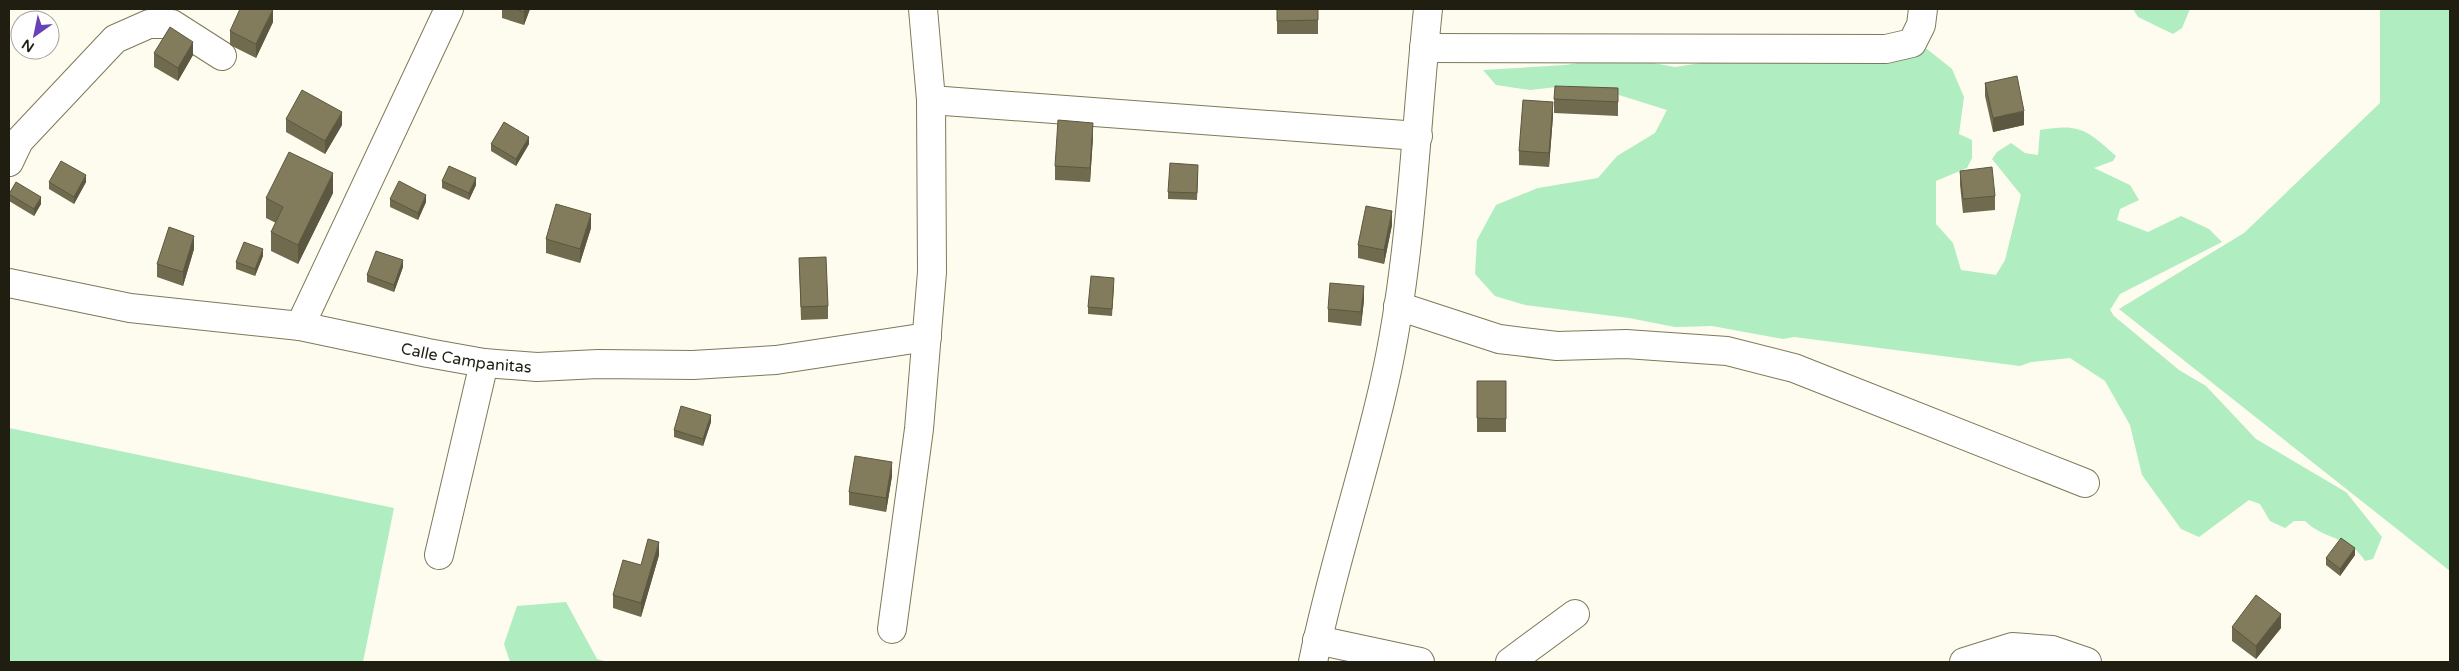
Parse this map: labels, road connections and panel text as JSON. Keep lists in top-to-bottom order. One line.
{"streets":{"street":["Calle Campanitas"]},"north":"bottom left"}
